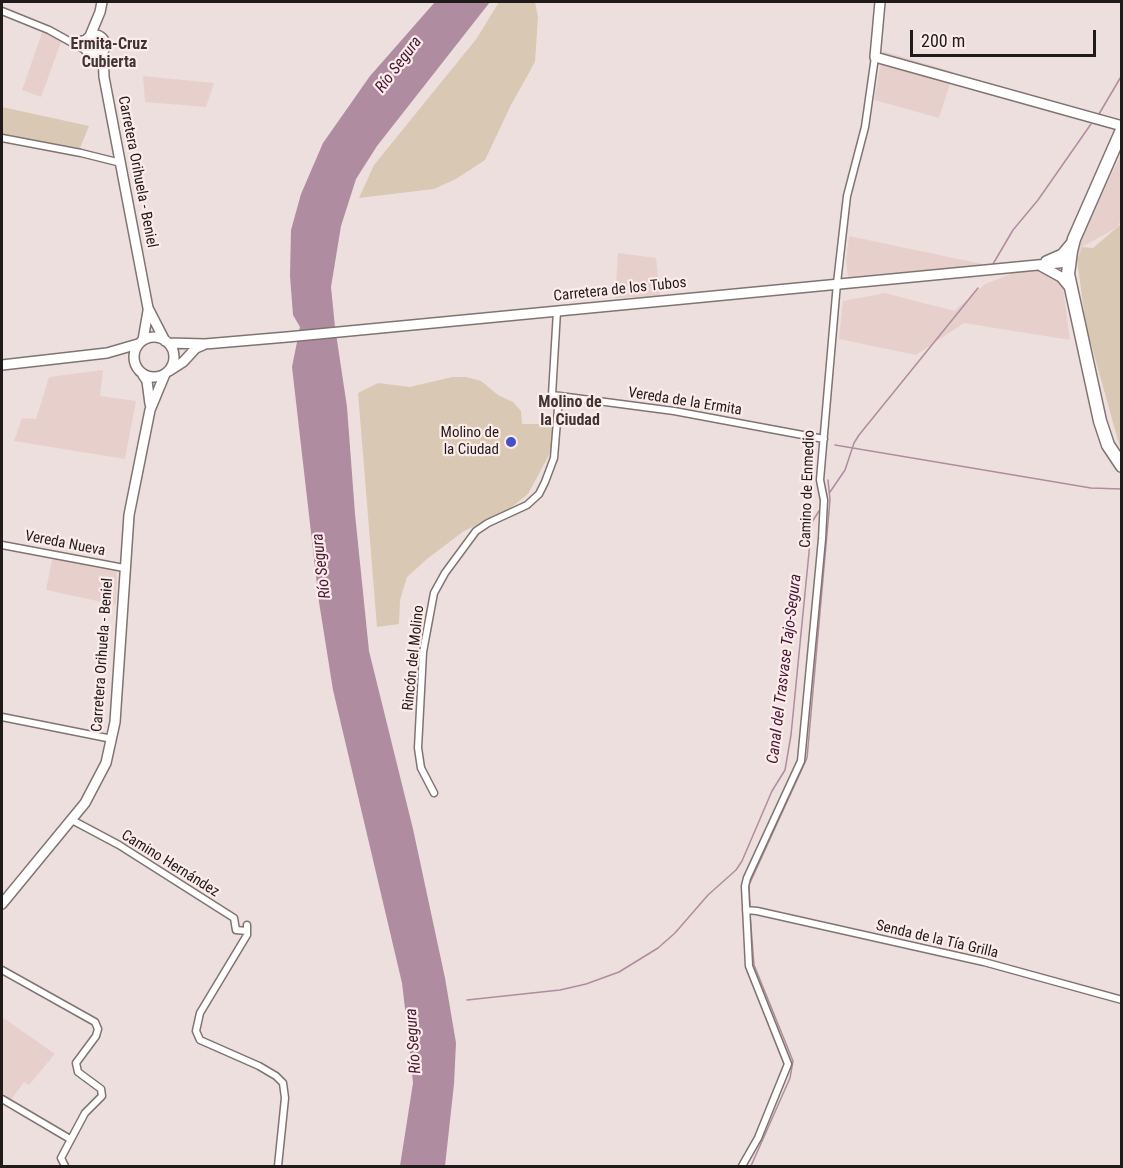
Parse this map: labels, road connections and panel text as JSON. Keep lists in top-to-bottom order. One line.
{"streets":{"main road":["Carretera Orihuela - Beniel","Carretera de los Tubos","Camino de Enmedio"],"street":["Vereda de la Ermita","Vereda Nueva","Rincón del Molino","Camino Hernández","Senda de la Tía Grilla"]},"crossings":[["Carretera Orihuela - Beniel","Carretera de los Tubos"],["Carretera Orihuela - Beniel","Vereda Nueva"],["Carretera Orihuela - Beniel","Camino Hernández"],["Carretera de los Tubos","Camino de Enmedio"],["Vereda de la Ermita","Camino de Enmedio"],["Vereda de la Ermita","Rincón del Molino"],["Camino de Enmedio","Senda de la Tía Grilla"]],"districts":["Ermita-Cruz Cubierta","Molino de la Ciudad"],"water":["Río Segura","Canal del Trasvase Tajo-Segura"],"places":["Molino de la Ciudad"],"scale_bar":"200 m"}
